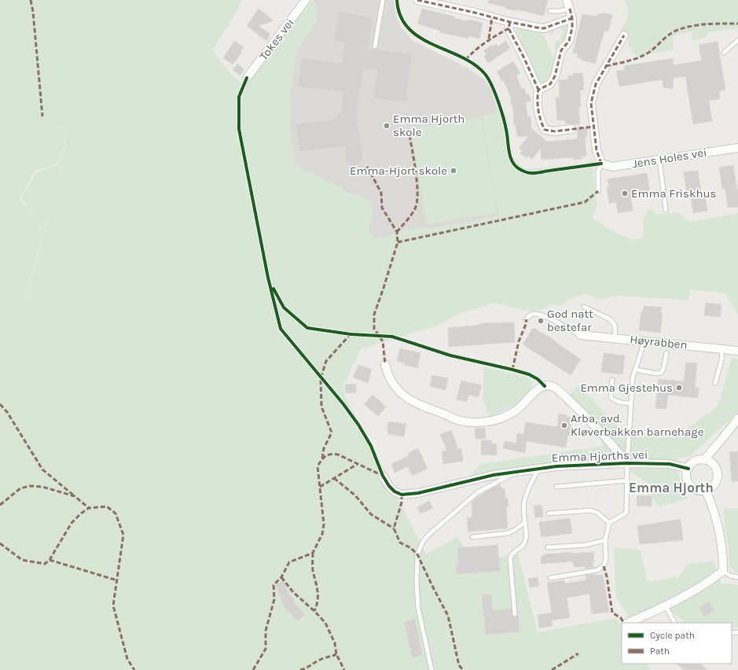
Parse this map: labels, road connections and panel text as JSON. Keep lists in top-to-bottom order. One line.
{"streets":{"street":["Tokes vei","Jens Holes vei","Høyrabben","Emma Hjorths vei"]},"districts":["Emma Hjorth"],"places":["Emma Hjorth skole","Emma-Hjort skole","Emma Friskhus","God natt bestefar","Emma Gjestehus","Arba, avd. Kløverbakken barnehage"],"legend":["Cycle path","Path"]}
